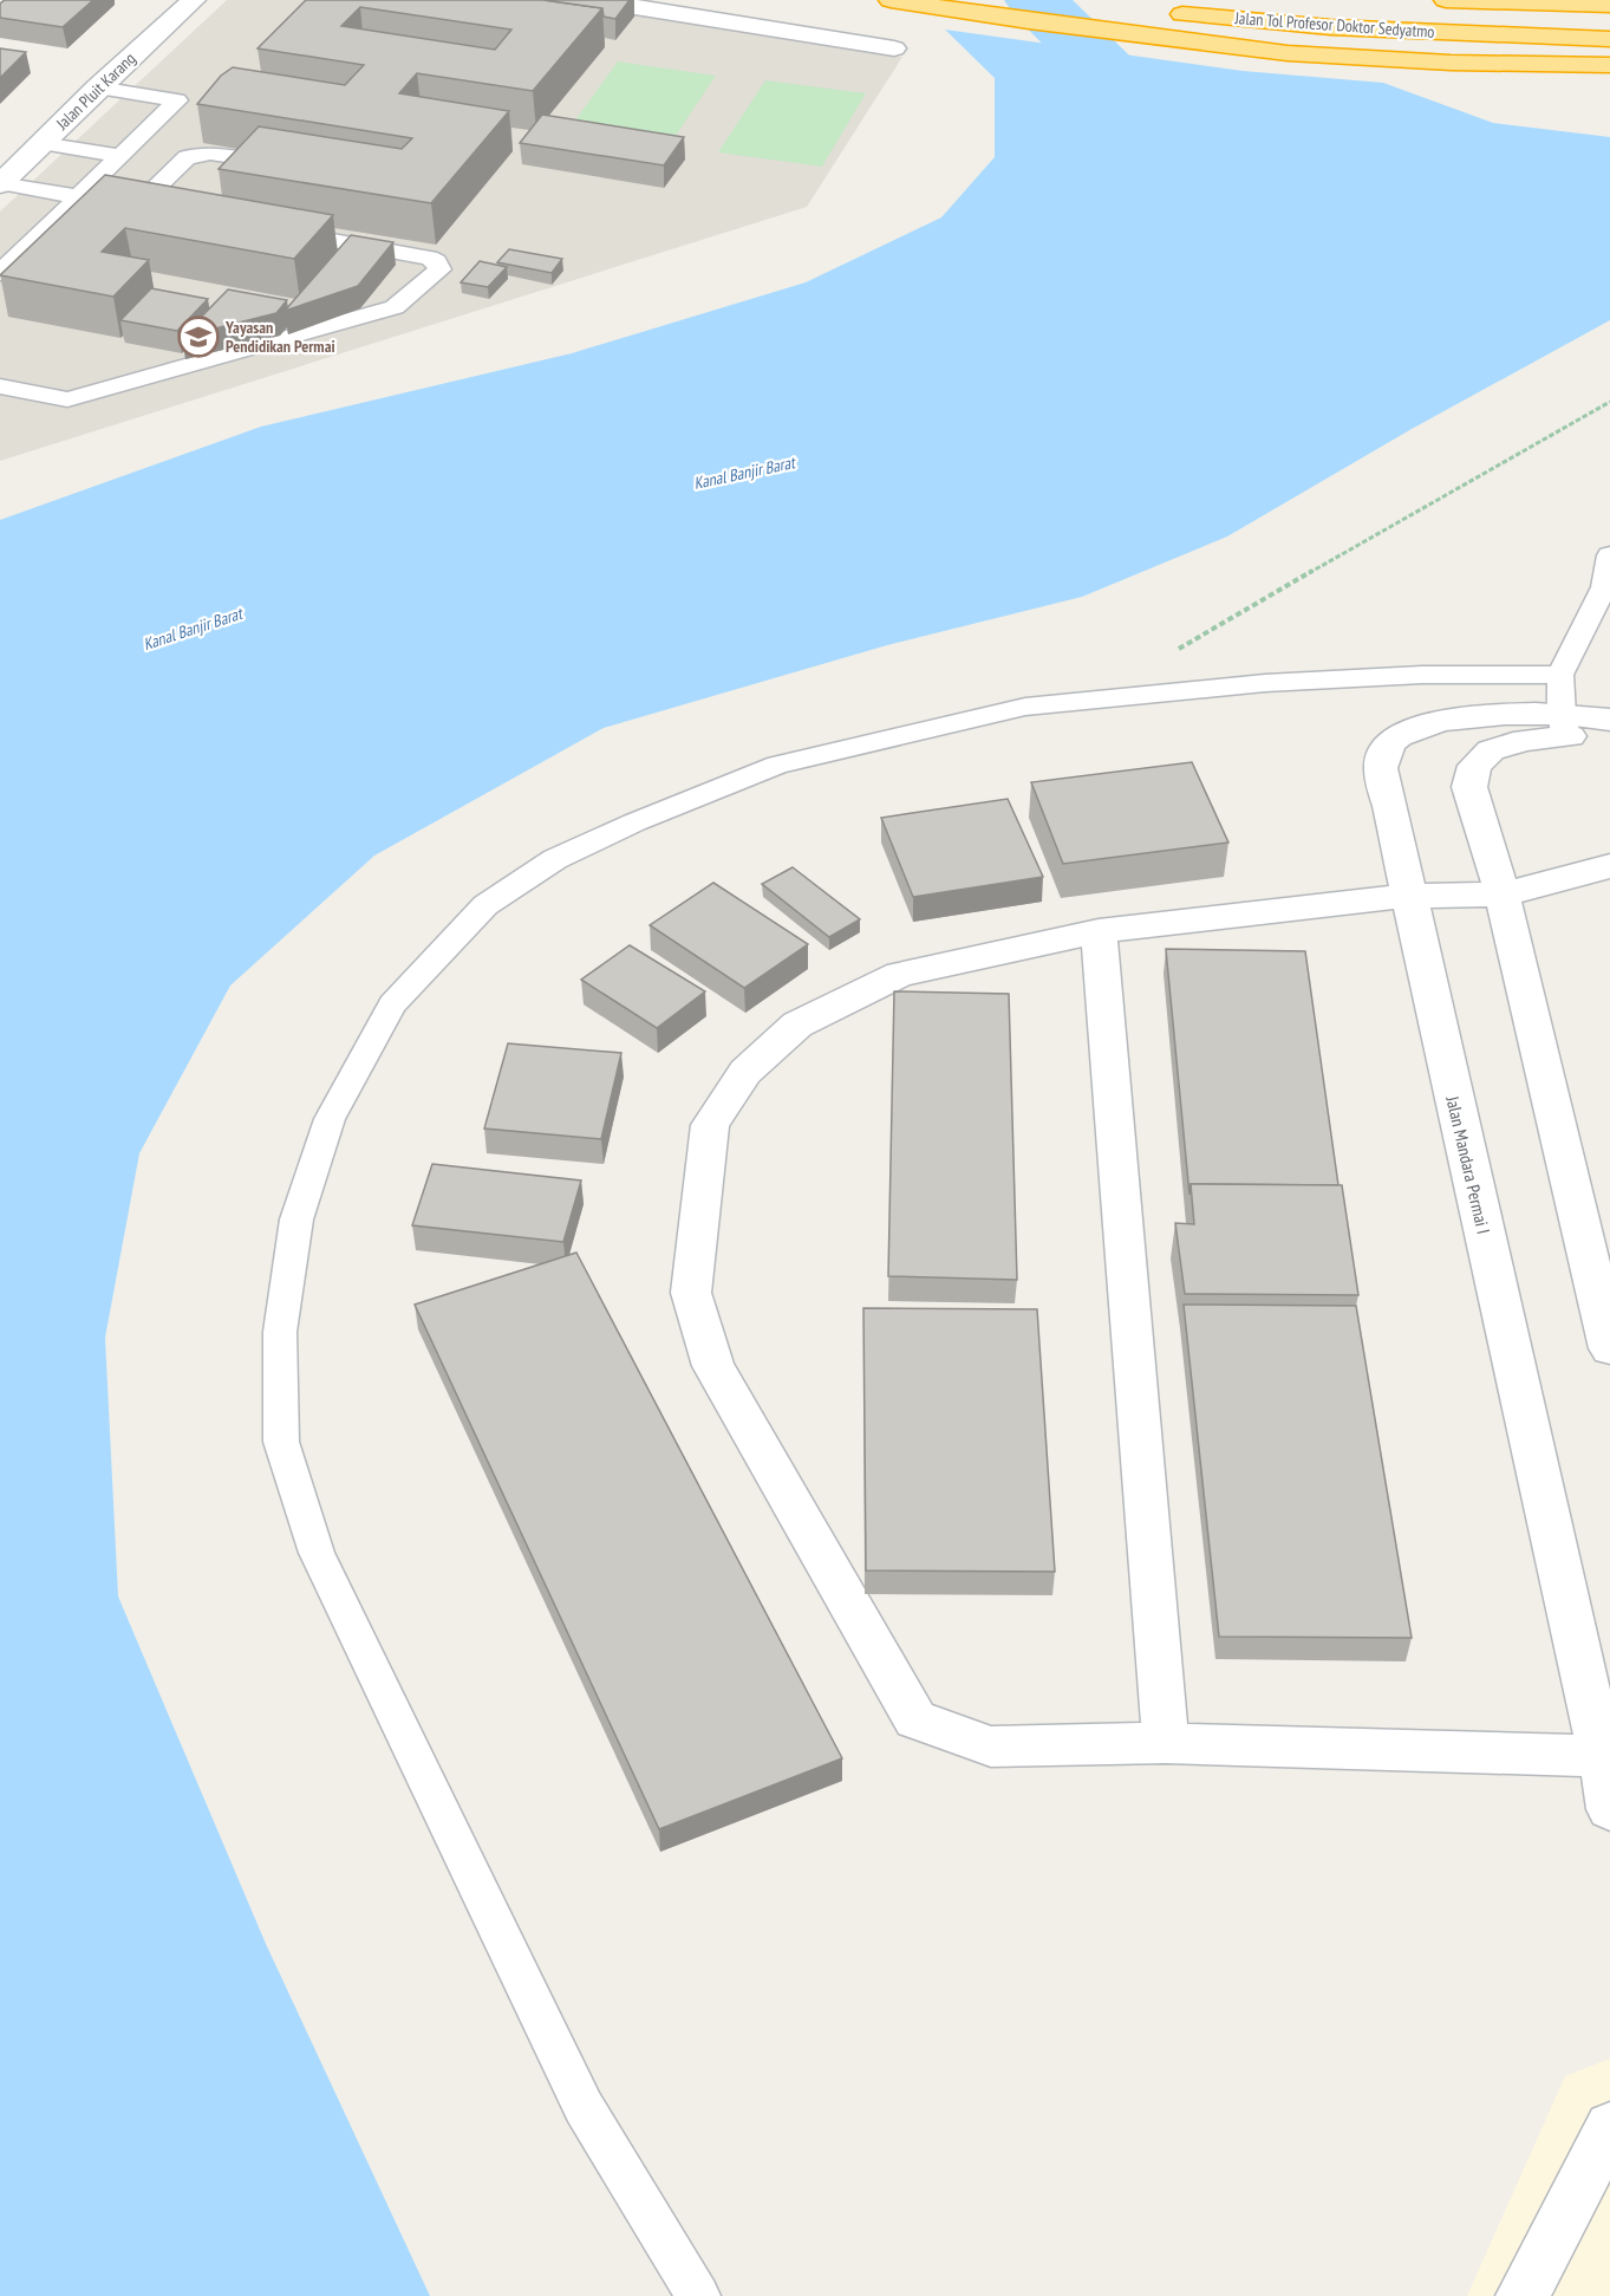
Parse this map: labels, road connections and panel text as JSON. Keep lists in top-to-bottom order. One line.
{"streets":{"highway":["Jalan Tol Profesor Doktor Sedyatmo"],"street":["Jalan Pluit Karang","Jalan Mandara Permai I"]},"water":["Kanal Banjir Barat"],"places":{"school or university":["Yayasan Pendidikan Permai"]}}
